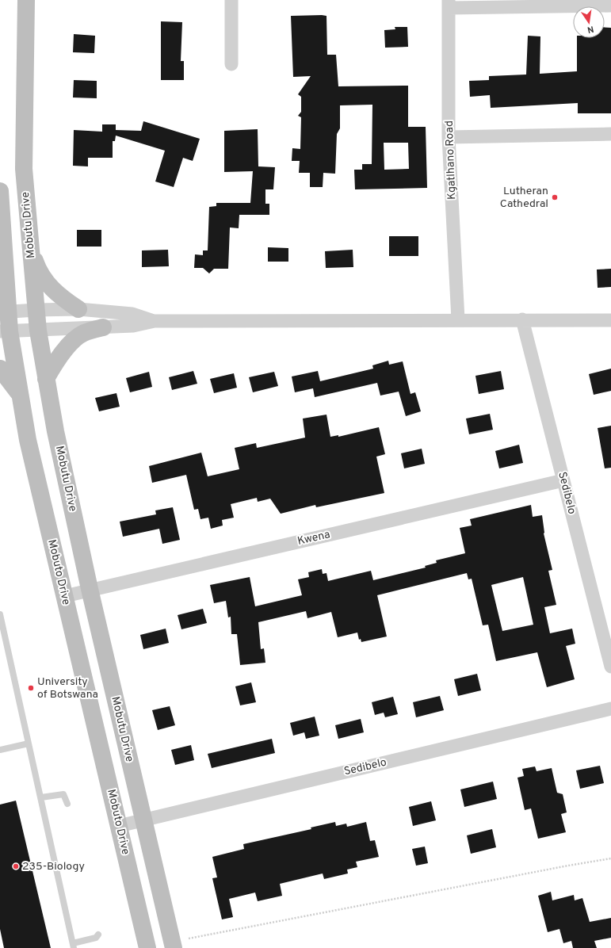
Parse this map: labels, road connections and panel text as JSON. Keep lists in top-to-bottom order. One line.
{"streets":{"main road":["Mobutu Drive","Mobuto Drive"],"street":["Kgatlhano Road","Sedibelo","Kwena"]},"crossings":[["Mobutu Drive","Sedibelo"],["Mobutu Drive","Kwena"],["Sedibelo","Kwena"],["Sedibelo","Mobuto Drive"],["Kwena","Mobuto Drive"]],"places":["Lutheran Cathedral","University of Botswana","235-Biology"],"north":"bottom"}
